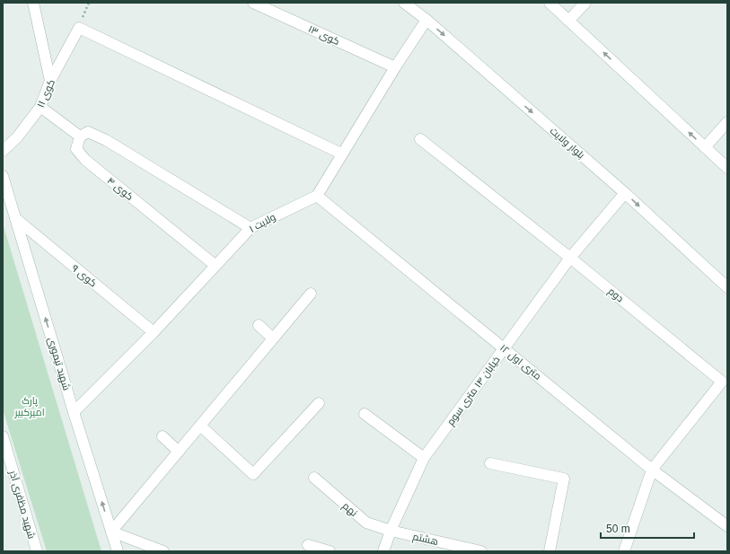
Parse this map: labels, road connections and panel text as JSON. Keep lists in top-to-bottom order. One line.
{"streets":{"street":["کوی ۱۳","کوی ۱۱","بلوار ولایت","کوی ۴","ولایت ۱","کوی ۹","دوم","۱۲ متری اول","شهید تیموری","خیابان ۱۴ متری سوم","شهید مظفری آذر","نهم","هشتم"]},"crossings":[["بلوار ولایت","خیابان ۱۴ متری سوم"],["کوی ۴","ولایت ۱"],["ولایت ۱","کوی ۹"],["ولایت ۱","۱۲ متری اول"],["ولایت ۱","شهید تیموری"],["کوی ۹","شهید تیموری"],["دوم","۱۲ متری اول"],["دوم","خیابان ۱۴ متری سوم"],["۱۲ متری اول","خیابان ۱۴ متری سوم"],["خیابان ۱۴ متری سوم","نهم"],["خیابان ۱۴ متری سوم","هشتم"],["نهم","هشتم"]],"one_way":["شهید تیموری"],"parks":["پارک امیرکبیر"],"scale_bar":"50 m"}
